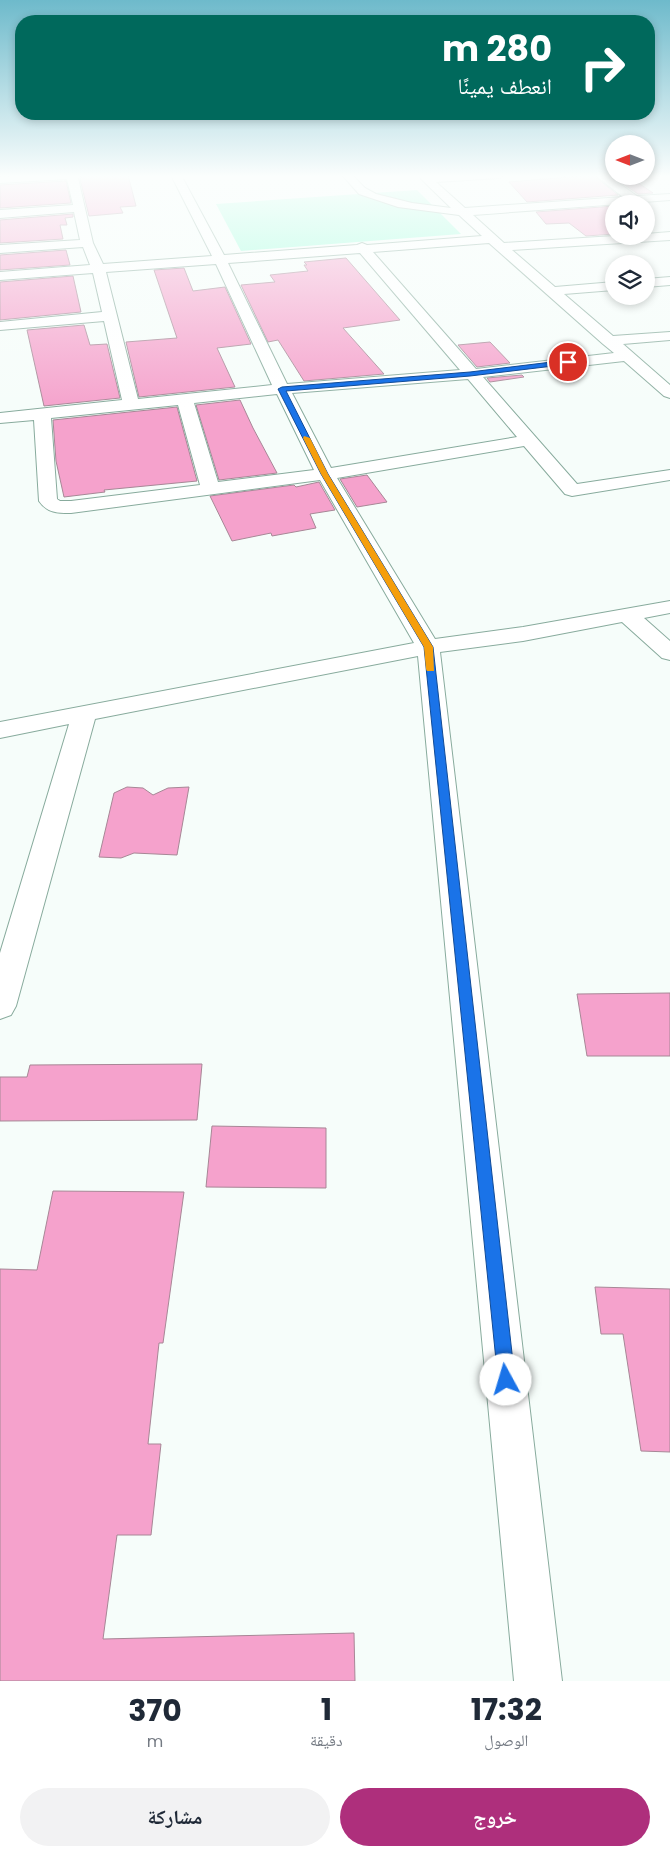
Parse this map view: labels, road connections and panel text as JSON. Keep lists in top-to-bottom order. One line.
{"north":"left","page":{"turn":["280 m","انعطف يمينًا"],"eta":["17:32","الوصول","1","دقيقة","370","m"],"buttons":["خروج","مشاركة"]}}
